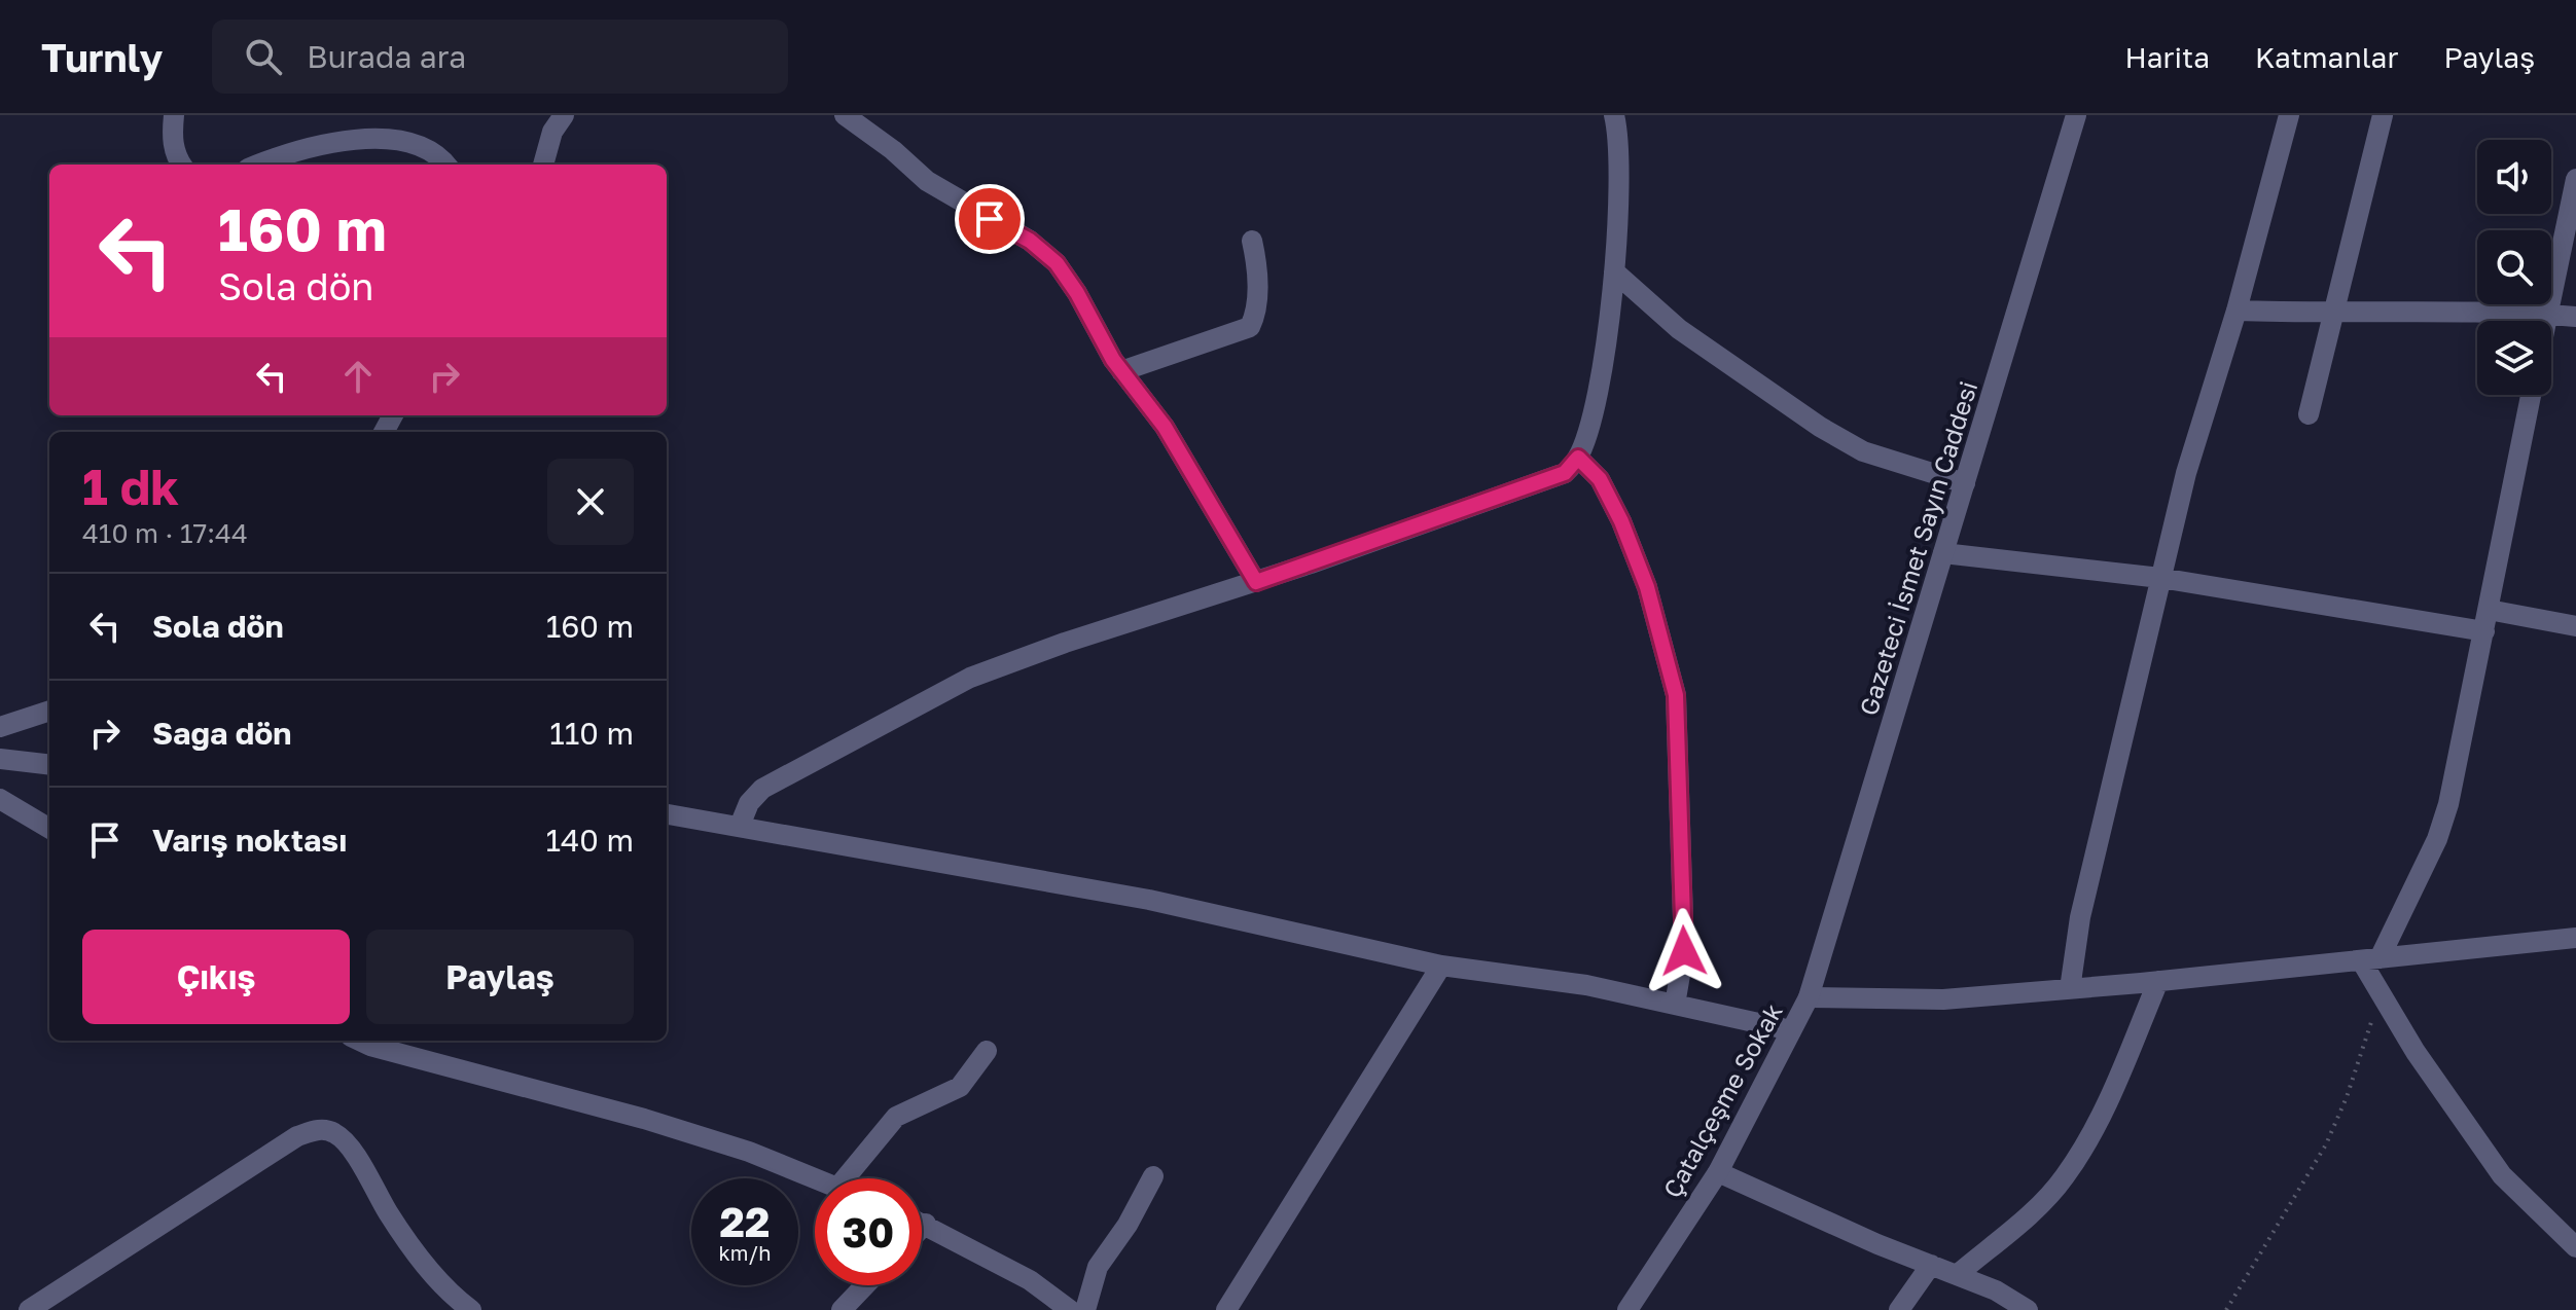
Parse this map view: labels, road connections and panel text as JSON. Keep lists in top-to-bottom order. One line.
{"streets":{"street":["Gazeteci İsmet Sayın Caddesi","Çatalçeşme Sokak"]},"crossings":[["Gazeteci İsmet Sayın Caddesi","Çatalçeşme Sokak"]],"page":{"header":"Turnly","search":"Burada ara","nav":["Harita","Katmanlar","Paylaş"],"turn":["160 m","Sola dön"],"heading":["1 dk","410 m · 17:44"],"list":[{"name":"Sola dön","value":"160 m"},{"name":"Sağa dön","value":"110 m"},{"name":"Varış noktası","value":"140 m"}],"buttons":["Çıkış","Paylaş"],"speed":"22 km/h","limit":"30"}}
